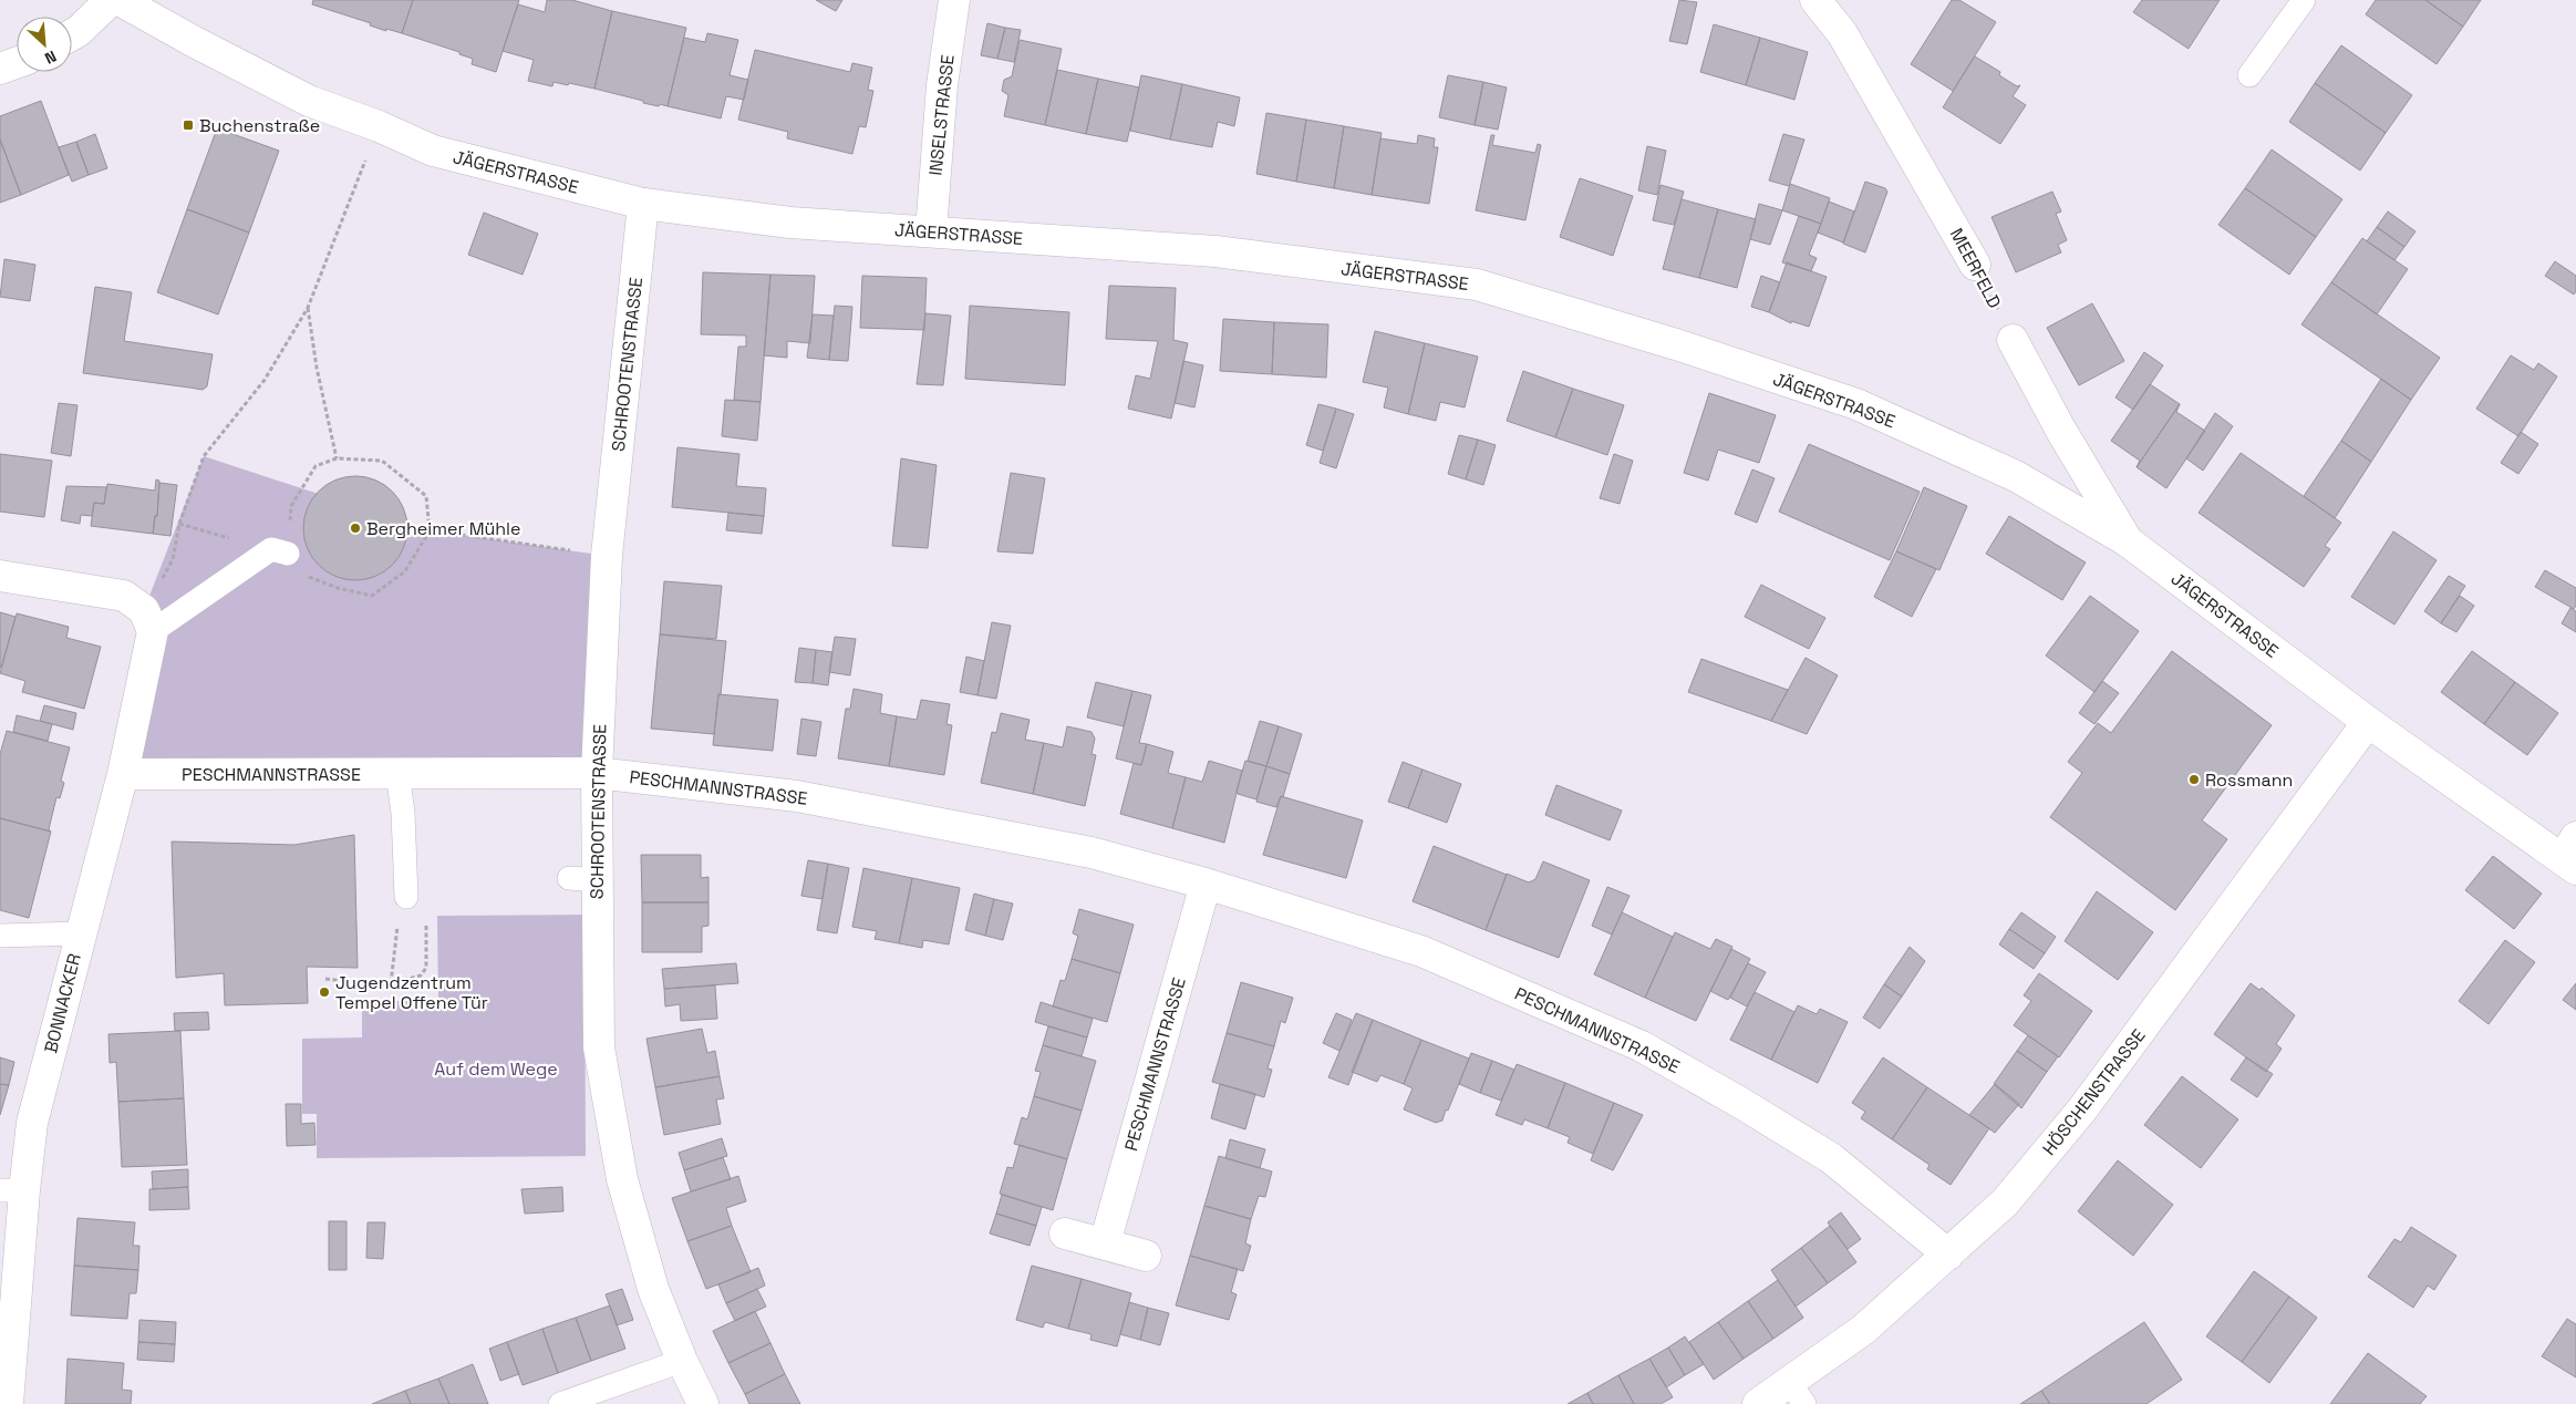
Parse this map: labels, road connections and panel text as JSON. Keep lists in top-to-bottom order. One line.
{"streets":{"street":["INSELSTRASSE","JÄGERSTRASSE","MEERFELD","SCHROOTENSTRASSE","PESCHMANNSTRASSE","BONNACKER","HÖSCHENSTRASSE"]},"crossings":[["INSELSTRASSE","JÄGERSTRASSE"],["JÄGERSTRASSE","SCHROOTENSTRASSE"],["JÄGERSTRASSE","HÖSCHENSTRASSE"],["SCHROOTENSTRASSE","PESCHMANNSTRASSE"],["PESCHMANNSTRASSE","BONNACKER"],["PESCHMANNSTRASSE","HÖSCHENSTRASSE"]],"parks":["Auf dem Wege"],"places":{"transit":["Buchenstraße"],"other":["Bergheimer Mühle","Rossmann","Jugendzentrum Tempel Offene Tür"]},"north":"bottom right"}
